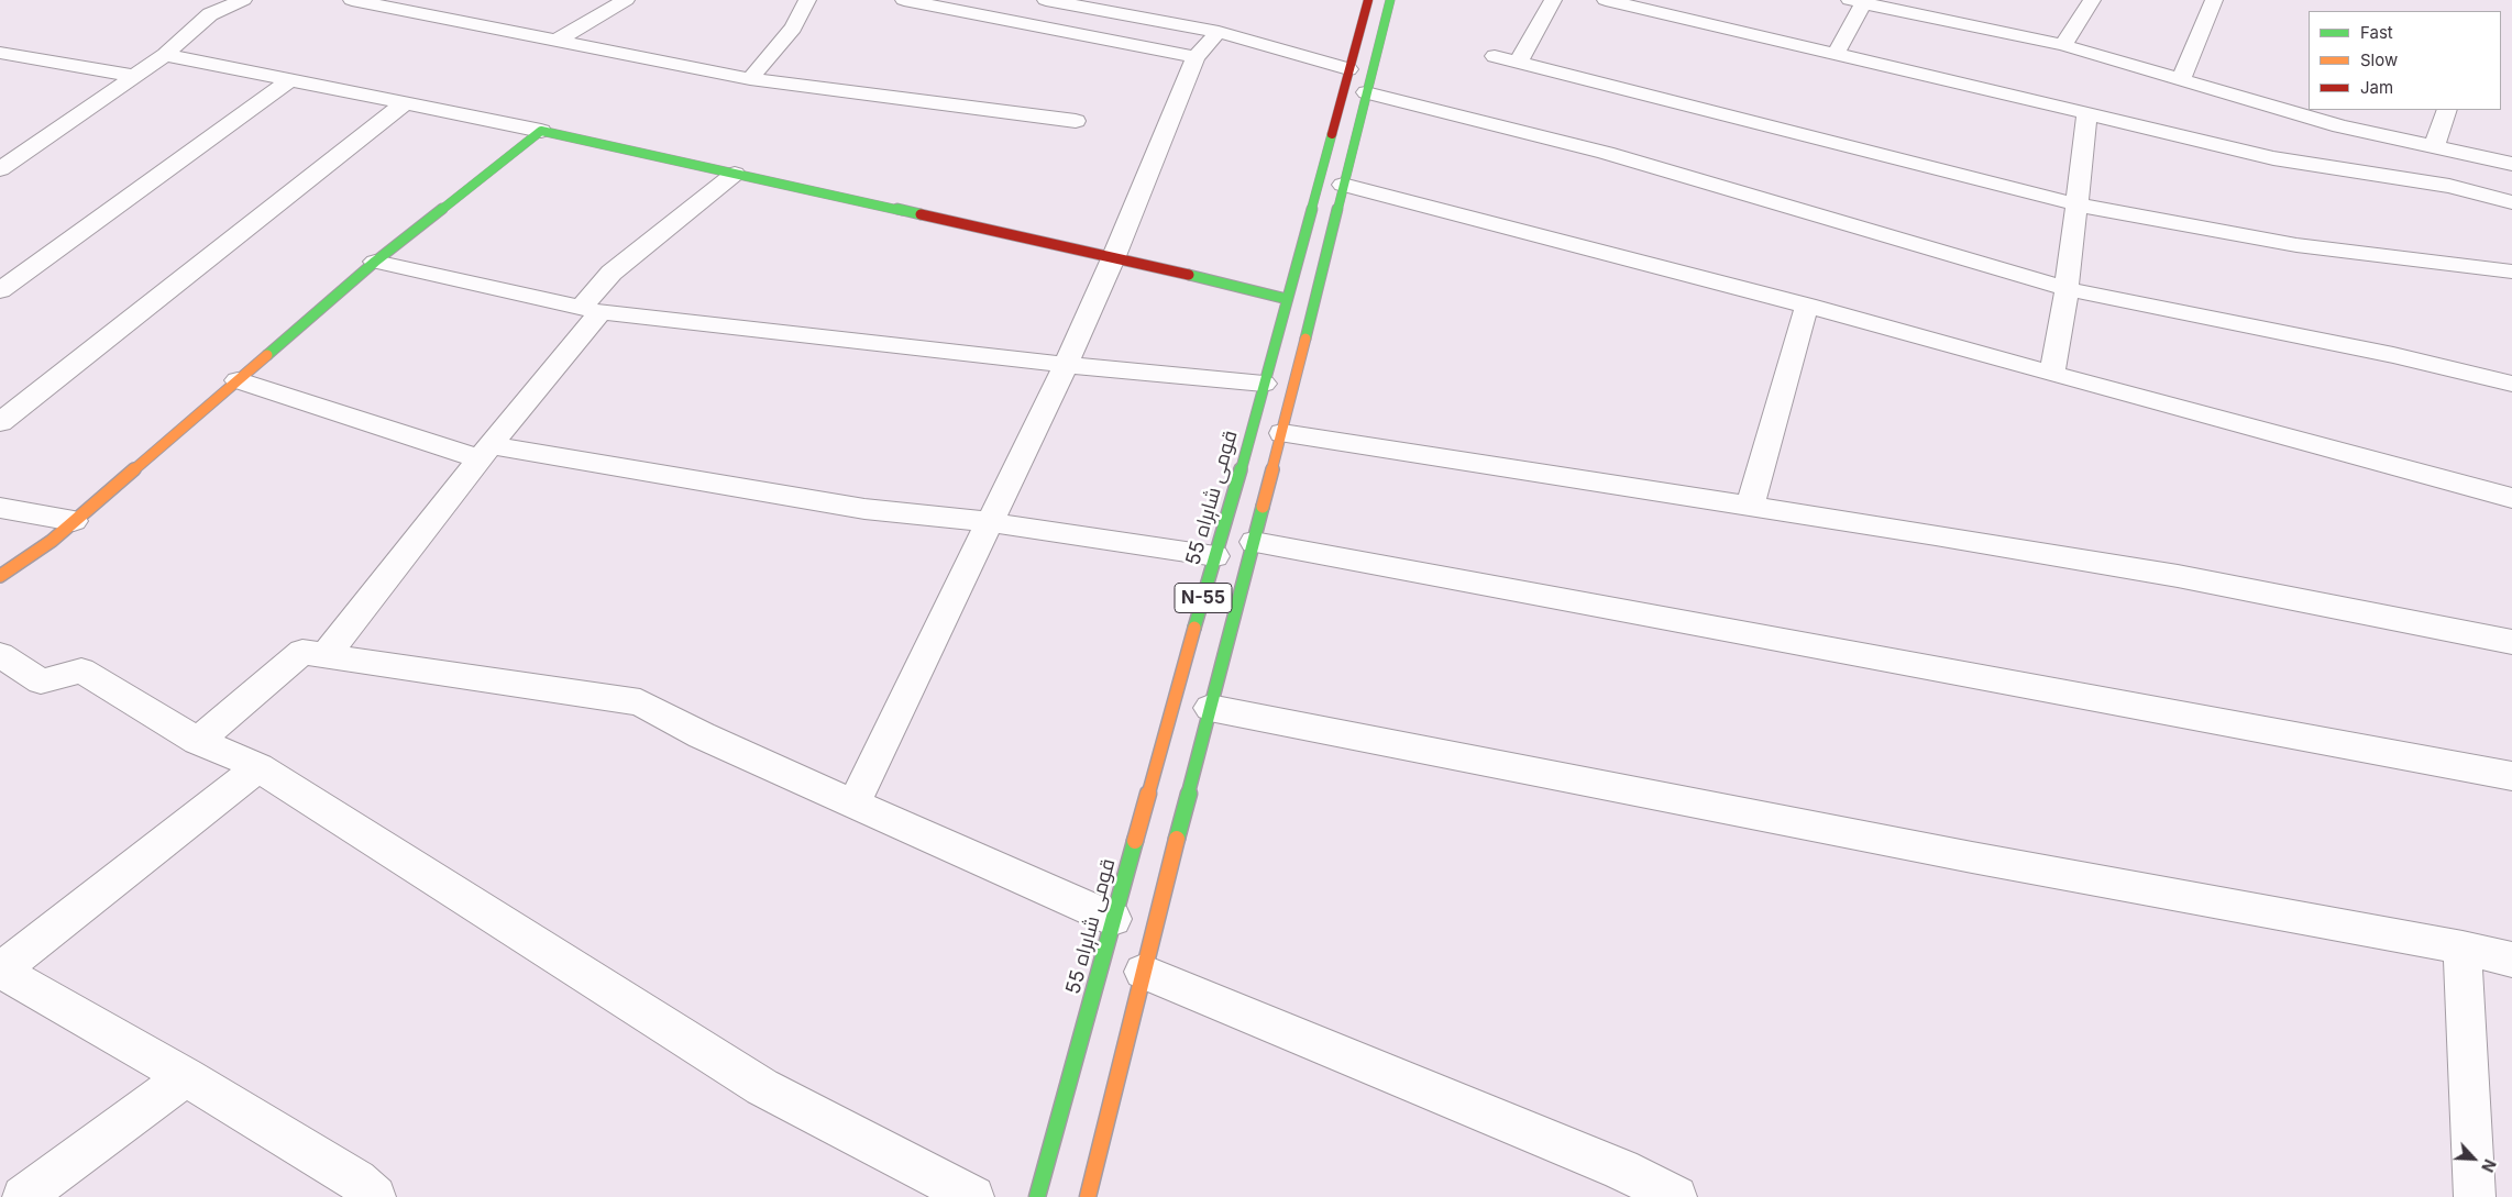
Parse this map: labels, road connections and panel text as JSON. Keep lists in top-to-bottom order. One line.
{"streets":{"main road":["قومی شاہراہ 55","N-55"]},"legend":["Fast","Slow","Jam"],"north":"bottom right"}
